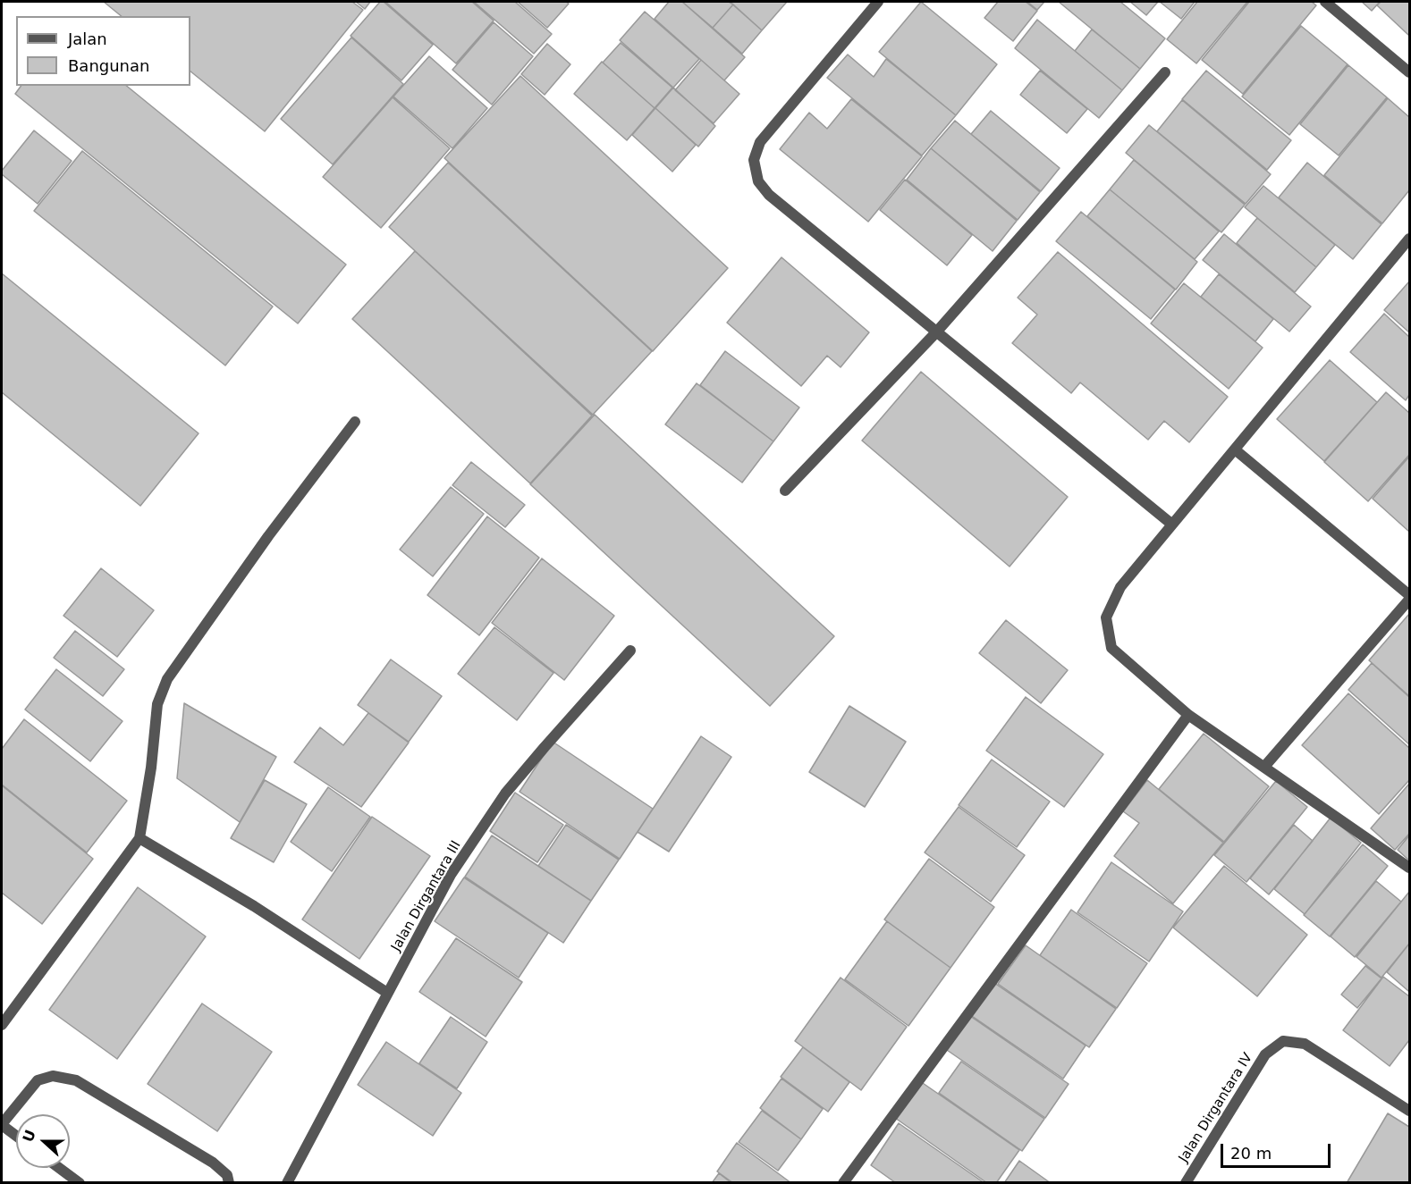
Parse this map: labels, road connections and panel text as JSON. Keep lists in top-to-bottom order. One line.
{"streets":{"street":["Jalan Dirgantara III","Jalan Dirgantara IV"]},"legend":["Jalan","Bangunan"],"scale_bar":"20 m","north":"left"}
